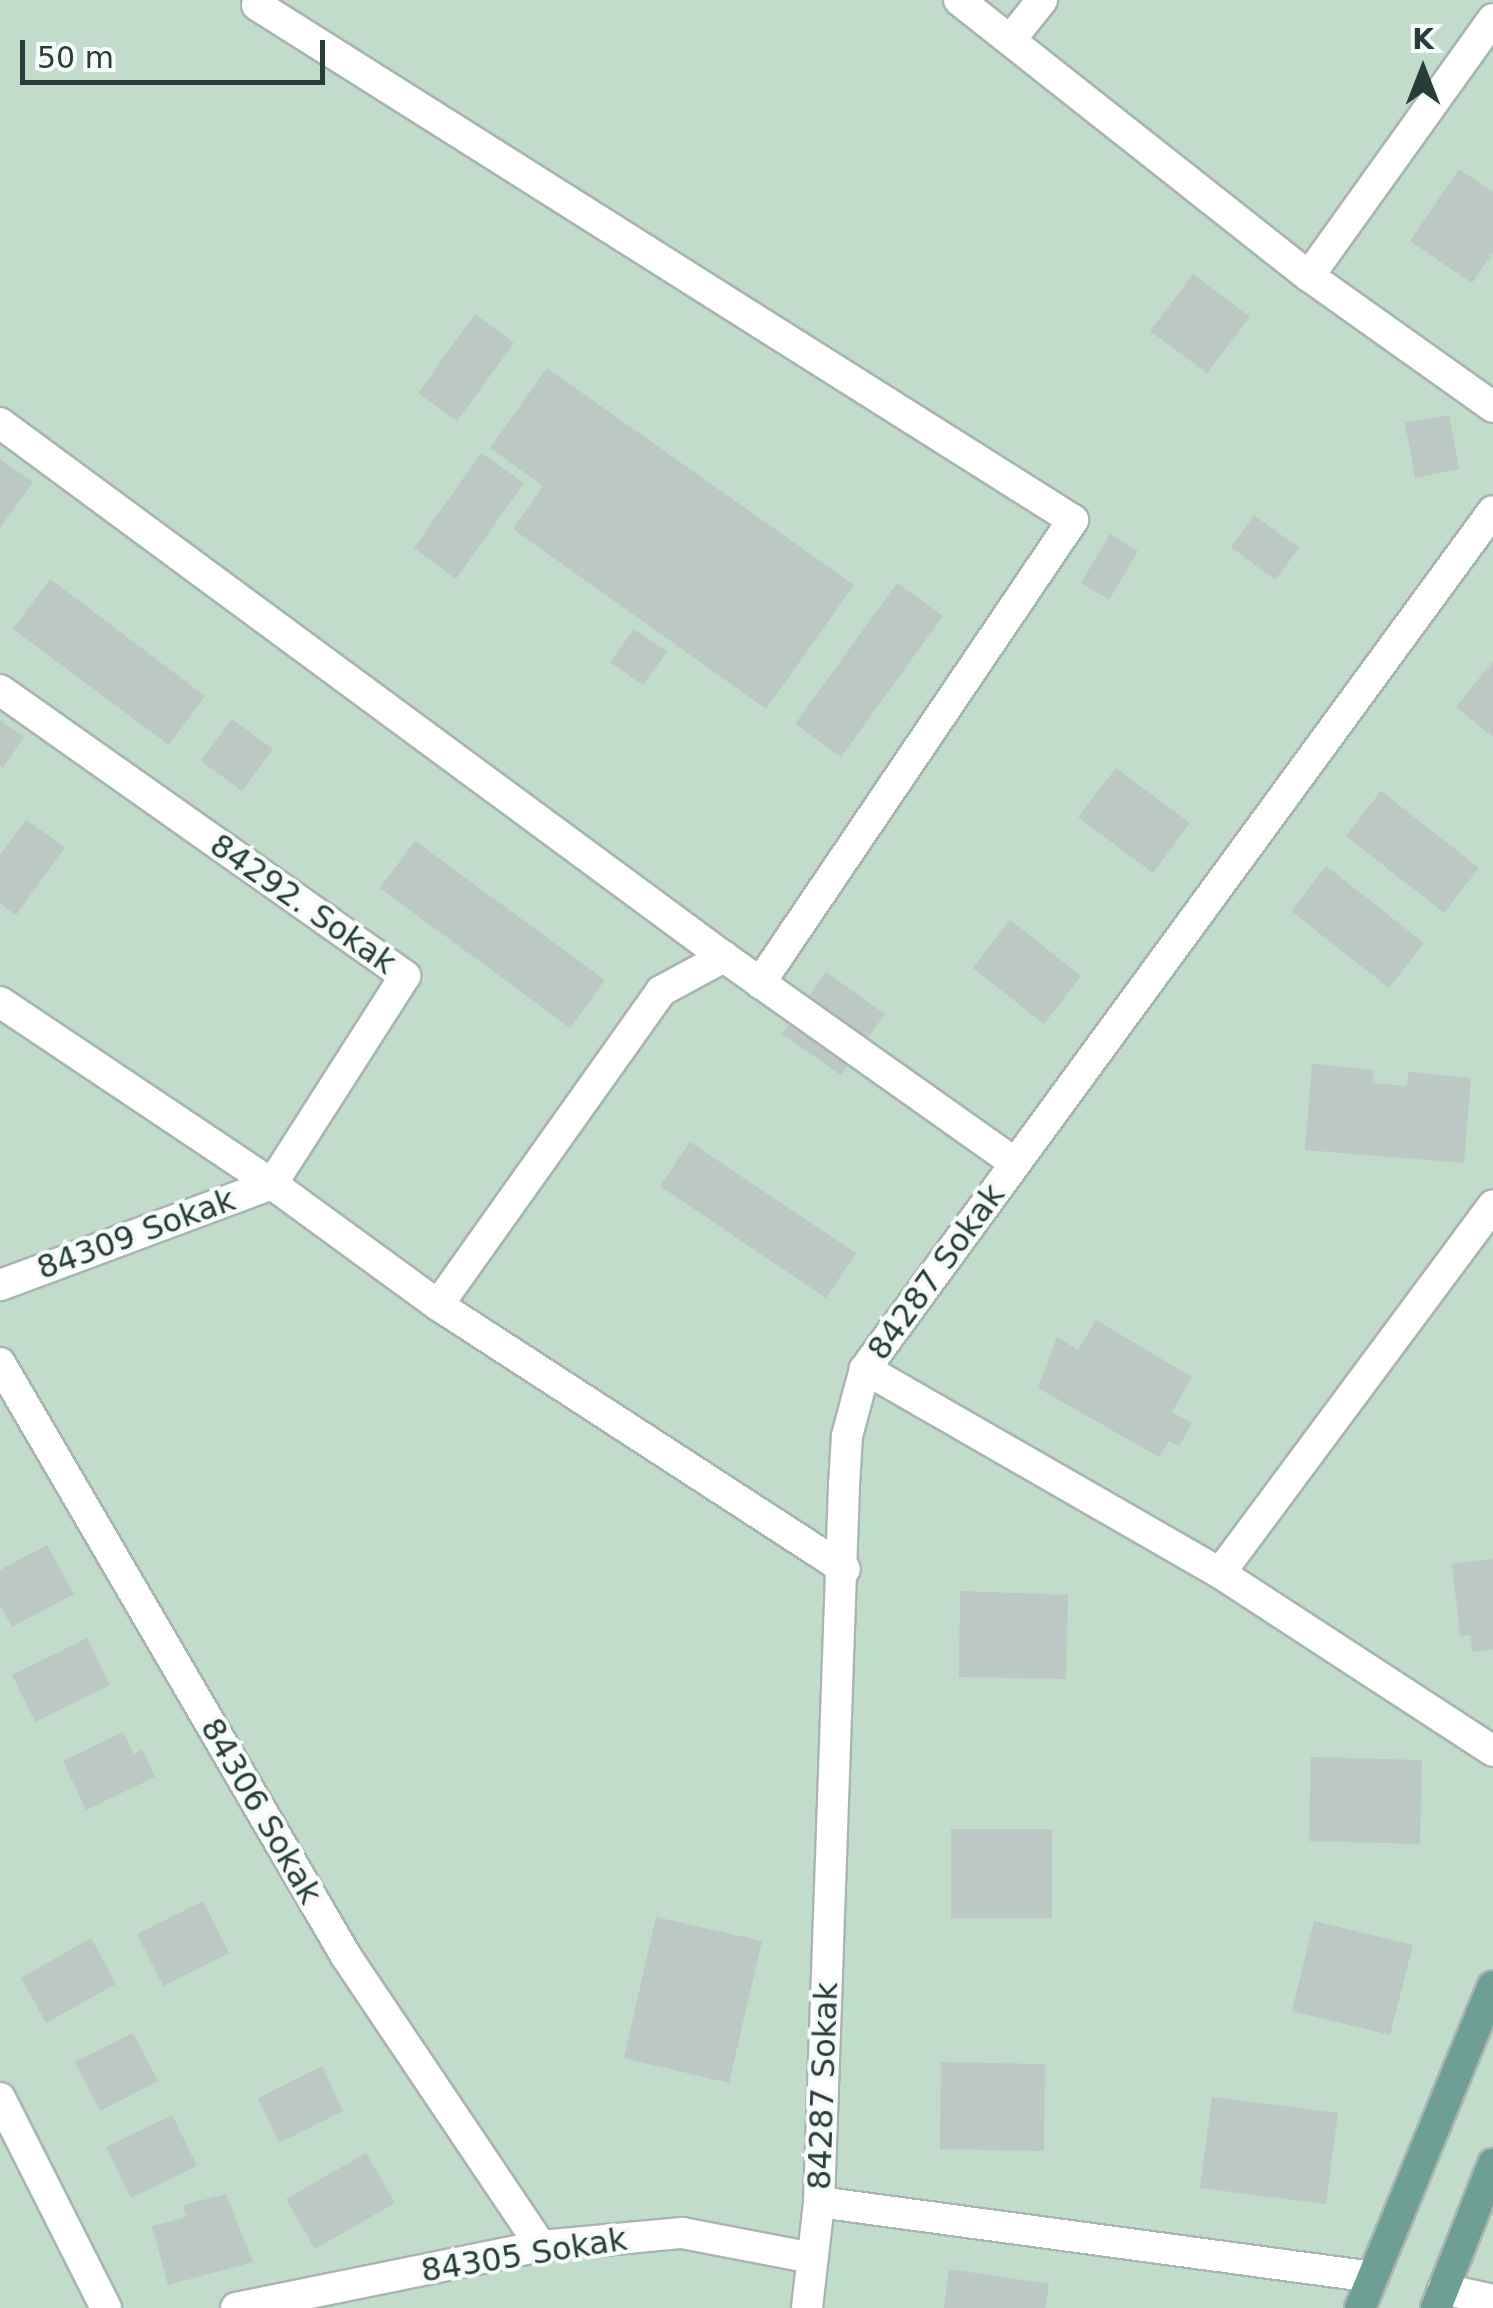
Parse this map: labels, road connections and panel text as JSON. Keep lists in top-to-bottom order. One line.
{"streets":{"street":["84292. Sokak","84309 Sokak","84287 Sokak","84306 Sokak","84305 Sokak"]},"crossings":[["84292. Sokak","84309 Sokak"],["84287 Sokak","84305 Sokak"],["84306 Sokak","84305 Sokak"]],"scale_bar":"50 m","north":"top"}
